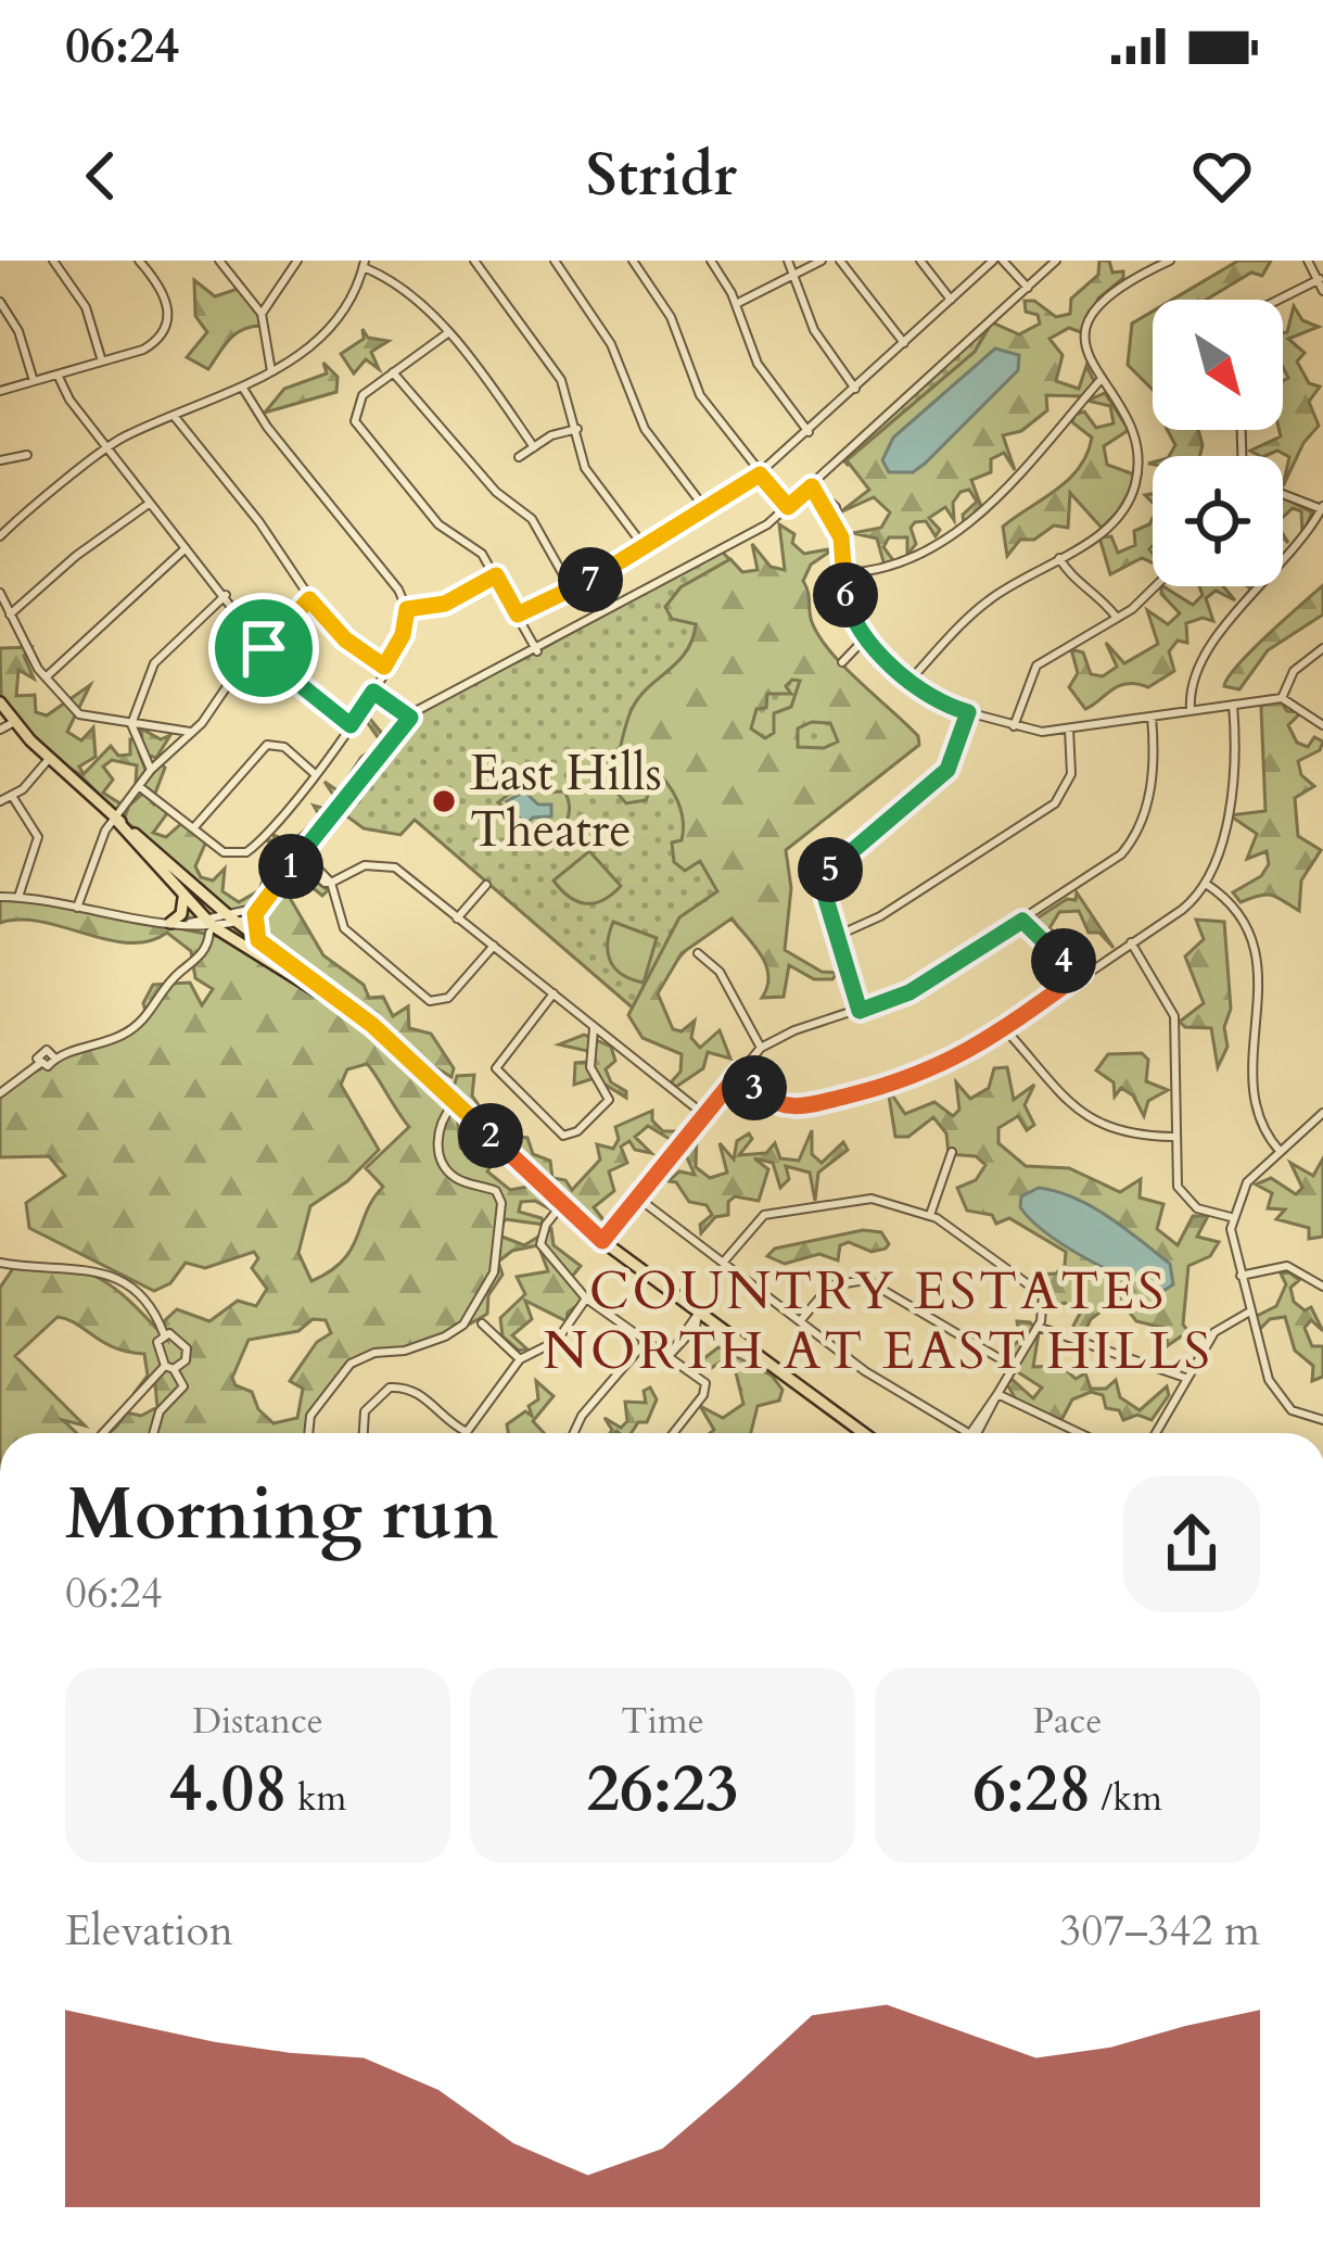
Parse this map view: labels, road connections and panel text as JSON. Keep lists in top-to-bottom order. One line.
{"districts":["COUNTRY ESTATES NORTH AT EAST HILLS"],"places":["East Hills Theatre"],"north":"bottom right","page":{"status":"06:24","header":"Stridr","pins":["7","6","1","5","4","3","2"],"heading":["Morning run","06:24"],"stats":[["Distance","4.08 km"],["Time","26:23"],["Pace","6:28 /km"]],"chart":["Elevation","307–342 m"]}}
